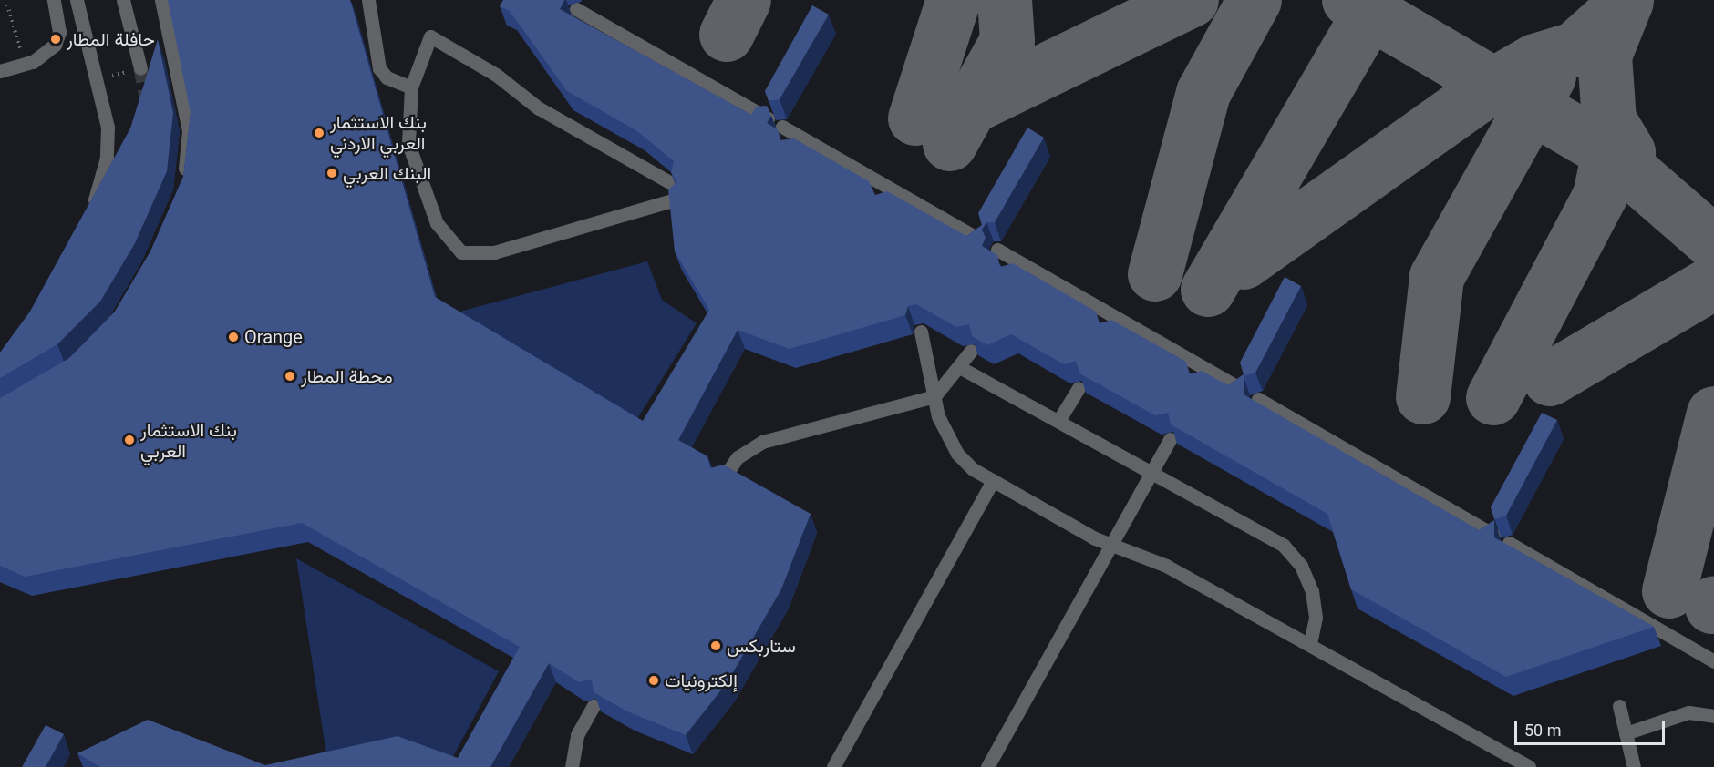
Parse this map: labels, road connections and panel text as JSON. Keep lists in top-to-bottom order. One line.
{"places":["حافلة المطار","بنك الاستثمار العربي الاردني","البنك العربي","Orange","محطة المطار","بنك الاستثمار العربي","ستاربكس","إلكترونيات"],"scale_bar":"50 m"}
